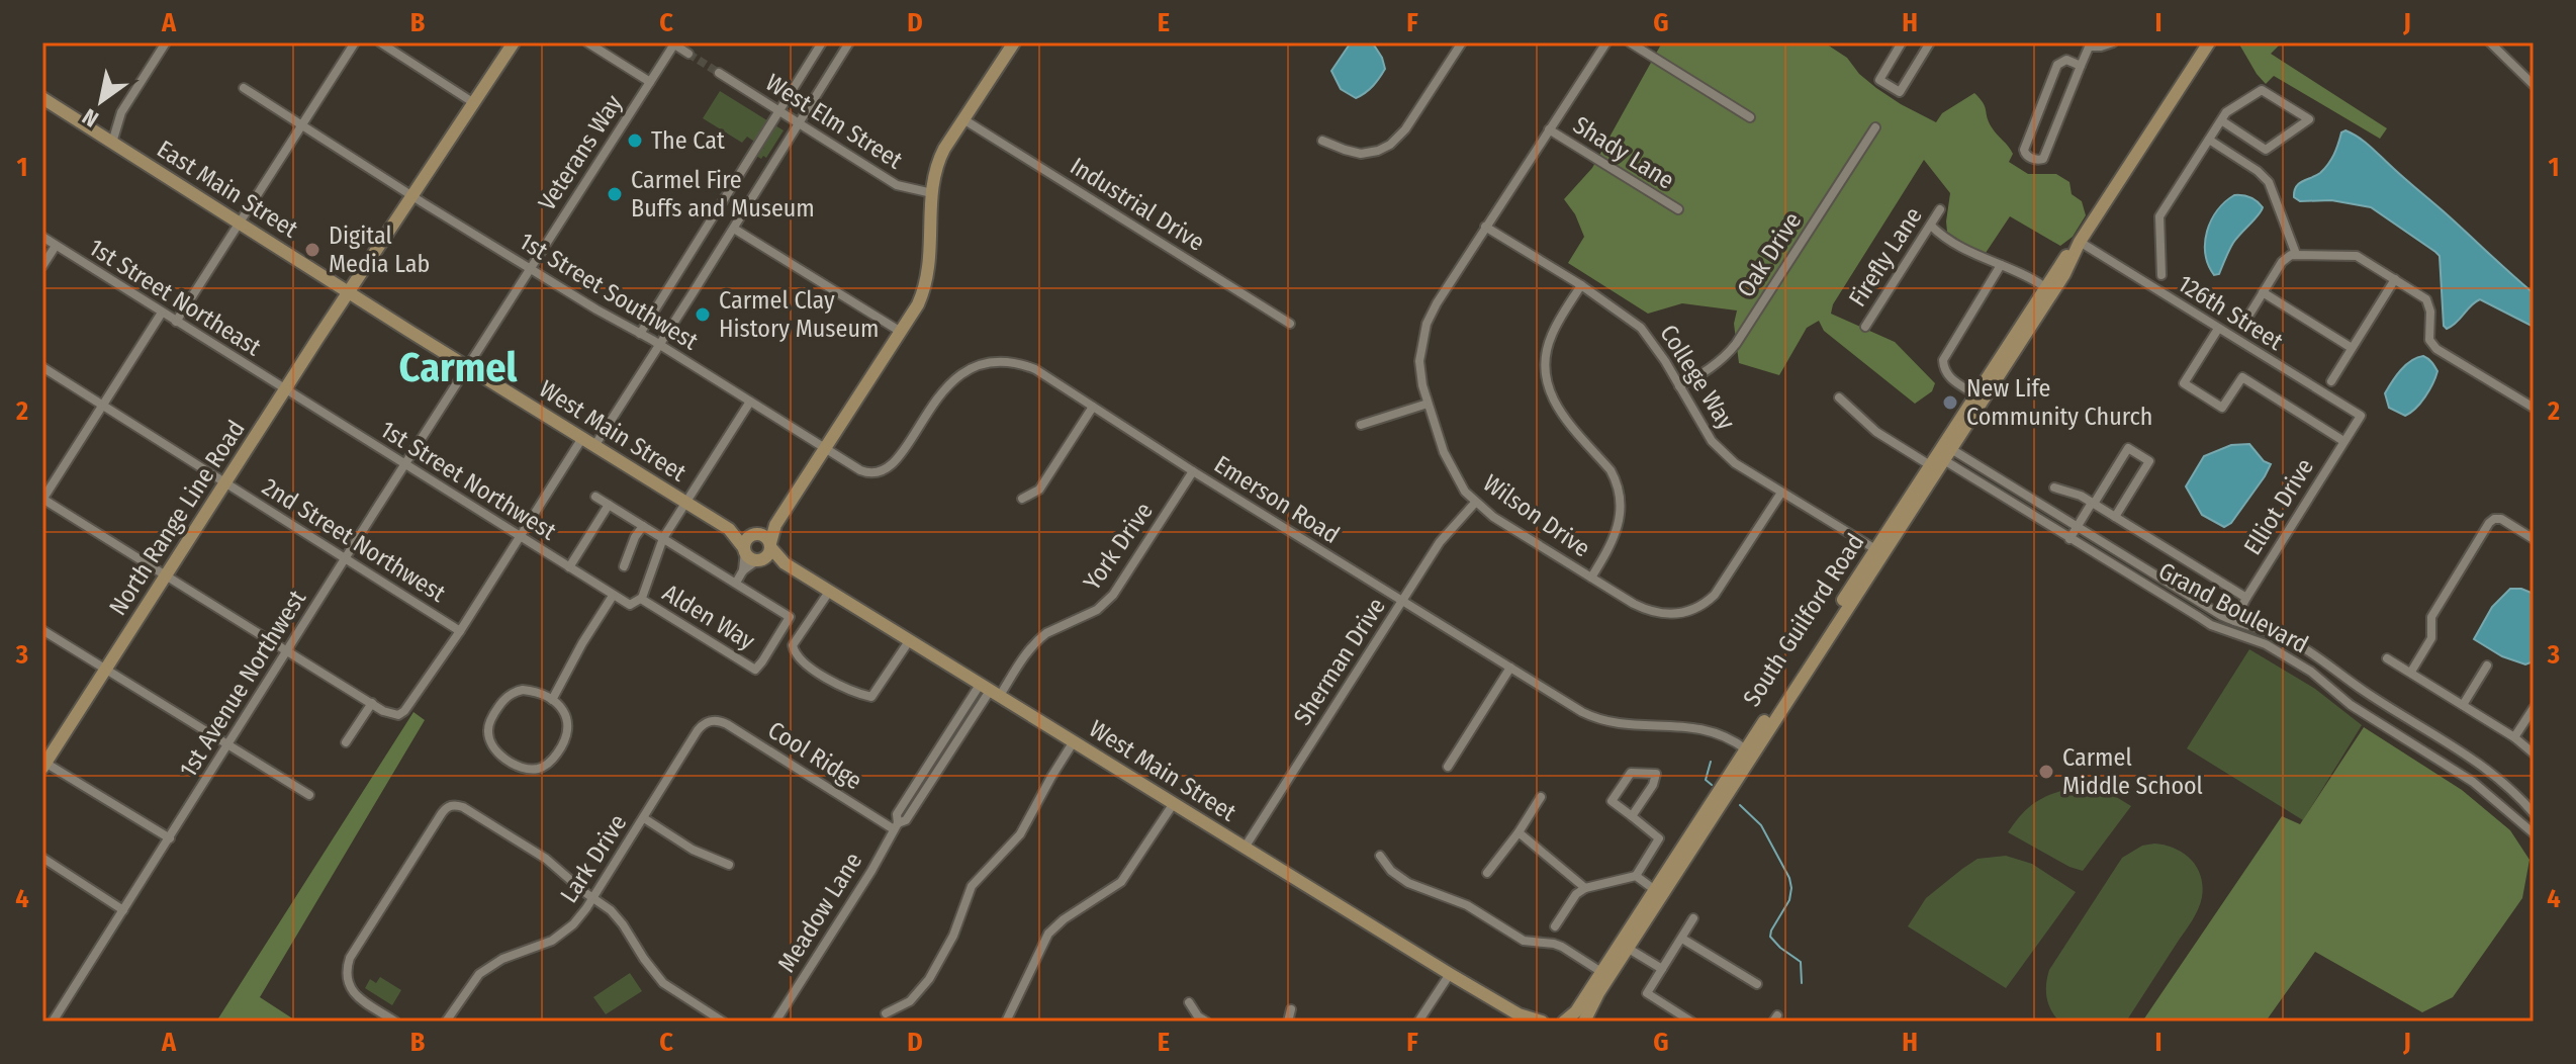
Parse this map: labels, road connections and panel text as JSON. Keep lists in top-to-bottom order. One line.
{"streets":{"main road":["East Main Street","West Main Street","North Range Line Road","South Guilford Road"],"street":["West Elm Street","Veterans Way","Shady Lane","Industrial Drive","Oak Drive","Firefly Lane","1st Street Southwest","1st Street Northeast","126th Street","College Way","1st Street Northwest","Emerson Road","Elliot Drive","Wilson Drive","2nd Street Northwest","York Drive","Grand Boulevard","Alden Way","Sherman Drive","1st Avenue Northwest","Cool Ridge","Lark Drive","Meadow Lane"]},"crossings":[["Veterans Way","1st Street Southwest"],["Veterans Way","West Main Street"],["Veterans Way","1st Avenue Northwest"],["Shady Lane","Wilson Drive"],["East Main Street","West Main Street"],["East Main Street","North Range Line Road"],["Oak Drive","College Way"],["1st Street Southwest","Emerson Road"],["1st Street Southwest","North Range Line Road"],["1st Street Northeast","1st Street Northwest"],["1st Street Northeast","North Range Line Road"],["126th Street","Elliot Drive"],["126th Street","South Guilford Road"],["College Way","Wilson Drive"],["College Way","South Guilford Road"],["West Main Street","North Range Line Road"],["West Main Street","York Drive"],["West Main Street","Sherman Drive"],["West Main Street","1st Avenue Northwest"],["West Main Street","Meadow Lane"],["1st Street Northwest","North Range Line Road"],["1st Street Northwest","Alden Way"],["1st Street Northwest","1st Avenue Northwest"],["Emerson Road","York Drive"],["Emerson Road","South Guilford Road"],["Emerson Road","Sherman Drive"],["Elliot Drive","Grand Boulevard"],["Wilson Drive","Sherman Drive"],["North Range Line Road","2nd Street Northwest"],["2nd Street Northwest","1st Avenue Northwest"],["York Drive","Meadow Lane"],["Grand Boulevard","South Guilford Road"],["Cool Ridge","Lark Drive"],["Cool Ridge","Meadow Lane"]],"districts":["Carmel"],"places":["The Cat","Carmel Fire Buffs and Museum","Digital Media Lab","Carmel Clay History Museum","New Life Community Church","Carmel Middle School"],"north":"bottom left","grid":{"columns":["A","B","C","D","E","F","G","H","I","J"],"rows":["1","2","3","4"]}}
